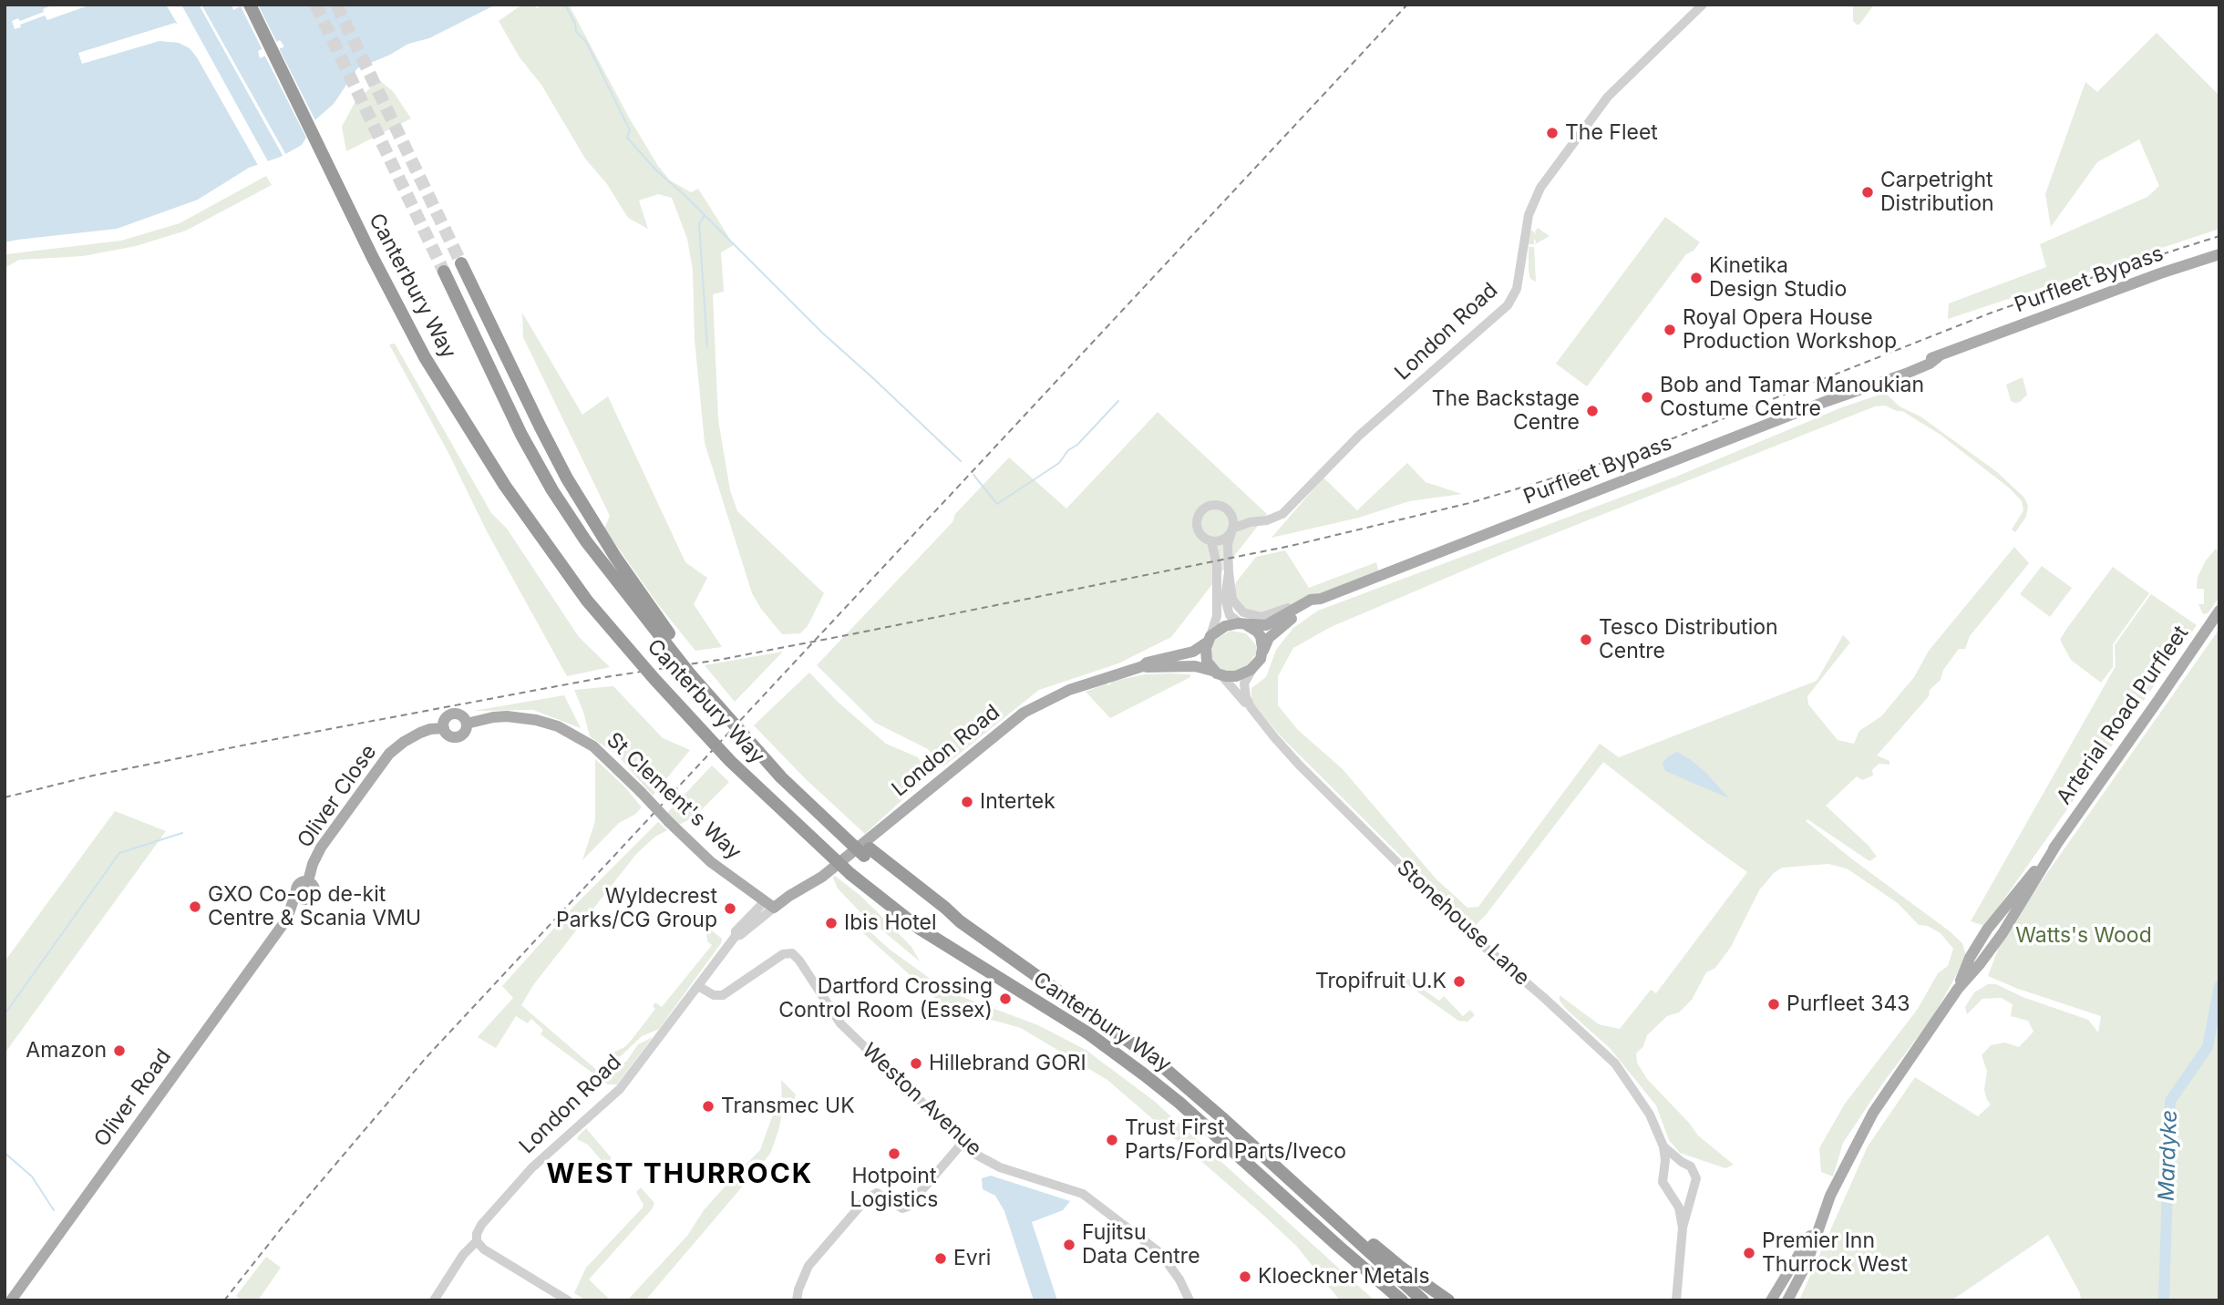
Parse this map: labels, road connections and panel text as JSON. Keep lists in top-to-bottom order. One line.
{"streets":{"highway":["Canterbury Way"],"main road":["Purfleet Bypass","London Road","Arterial Road Purfleet","Oliver Close","St Clement's Way","Oliver Road"],"street":["Stonehouse Lane","Weston Avenue"]},"crossings":[["Purfleet Bypass","London Road"],["Purfleet Bypass","Stonehouse Lane"],["London Road","St Clement's Way"],["London Road","Stonehouse Lane"],["London Road","Weston Avenue"],["Oliver Close","St Clement's Way"],["Oliver Close","Oliver Road"]],"districts":["WEST THURROCK"],"water":["Mardyke"],"parks":["Watts's Wood"],"places":["The Fleet","Carpetright Distribution","Kinetika Design Studio","Royal Opera House Production Workshop","Bob and Tamar Manoukian Costume Centre","The Backstage Centre","Tesco Distribution Centre","Intertek","GXO Co-op de-kit Centre & Scania VMU","Wyldecrest Parks/CG Group","Ibis Hotel","Tropifruit U.K","Dartford Crossing Control Room (Essex)","Purfleet 343","Amazon","Hillebrand GORI","Transmec UK","Trust First Parts/Ford Parts/Iveco","Hotpoint Logistics","Fujitsu Data Centre","Premier Inn Thurrock West","Evri","Kloeckner Metals"]}
